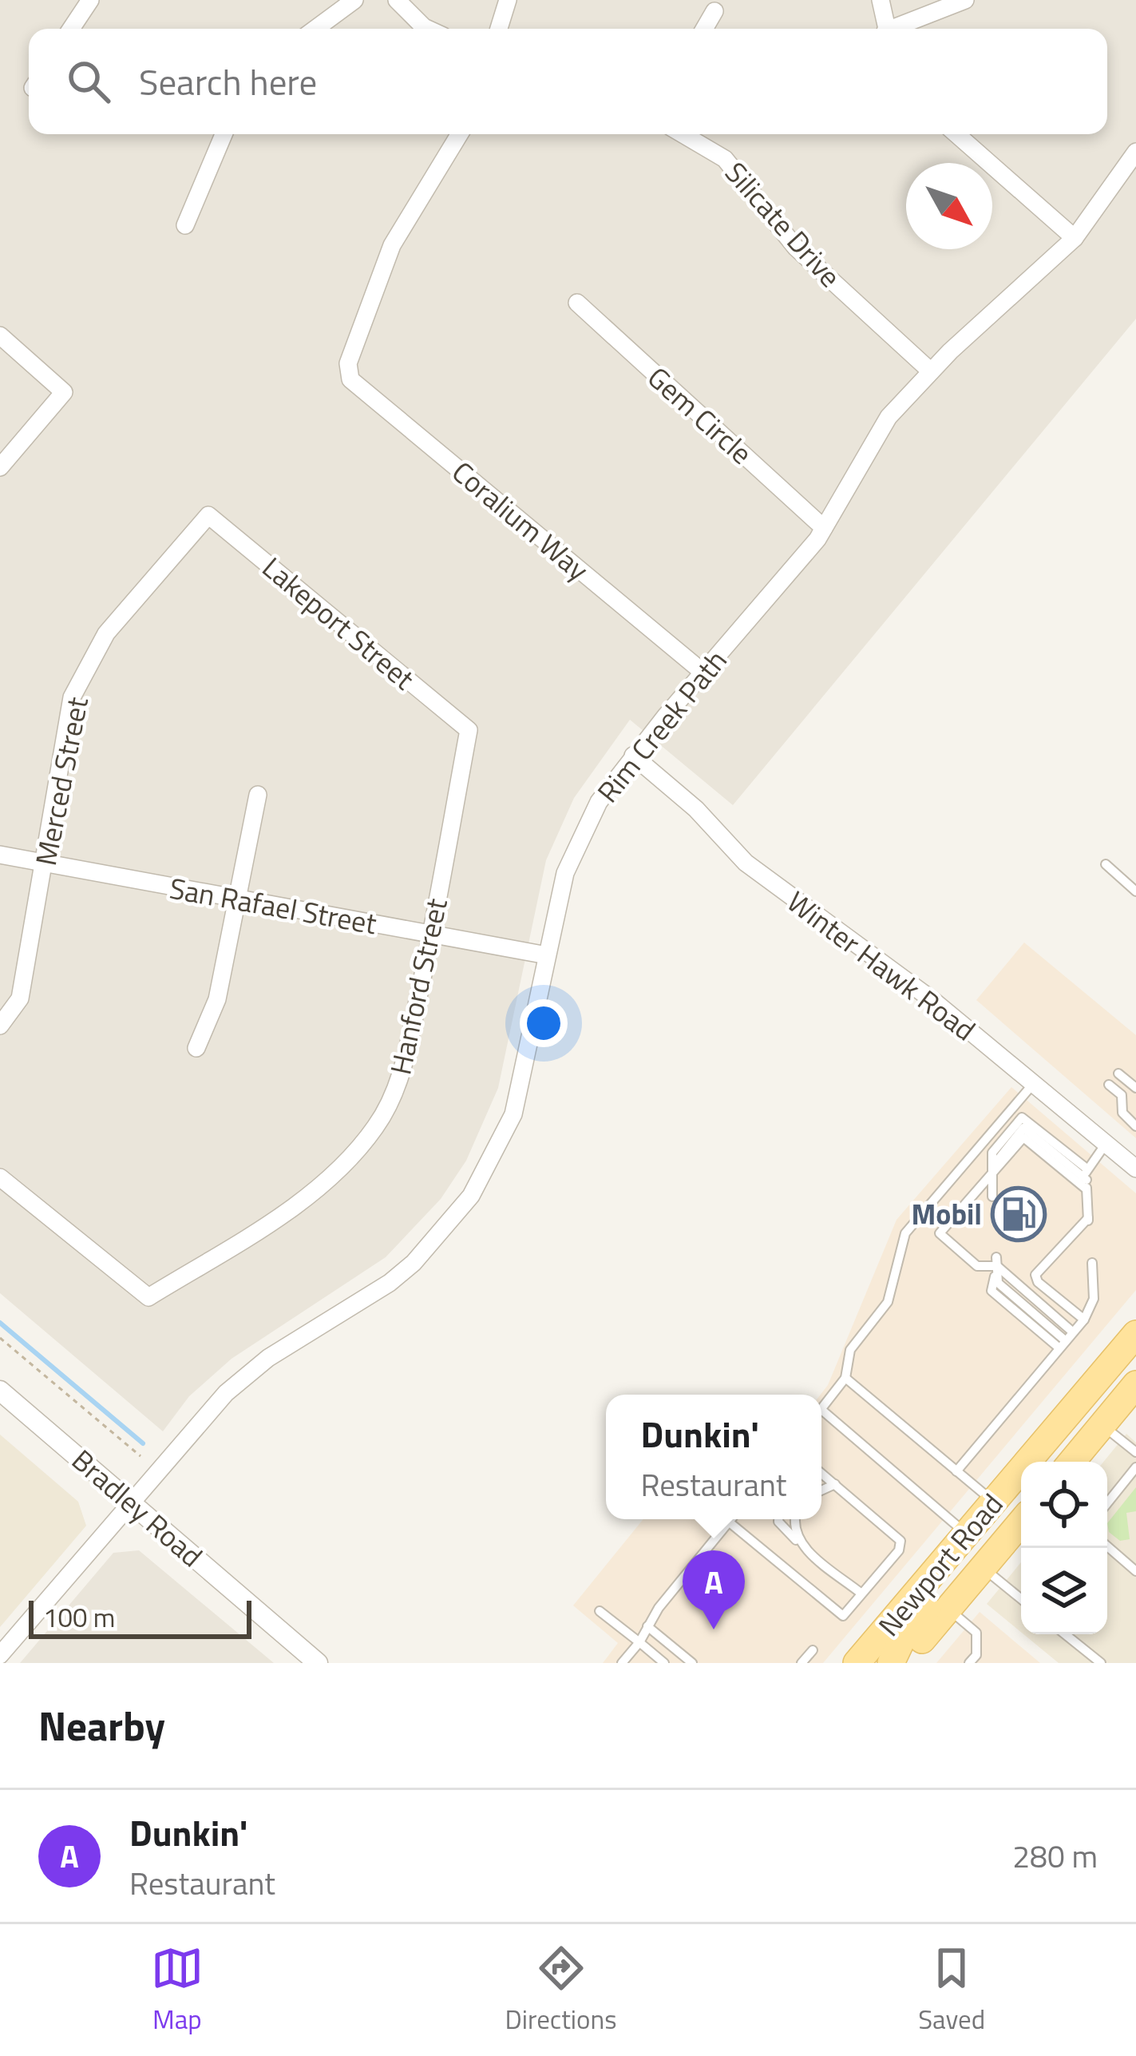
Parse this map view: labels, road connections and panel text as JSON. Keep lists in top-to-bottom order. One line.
{"streets":{"main road":["Newport Road"],"street":["Silicate Drive","Gem Circle","Coralium Way","Lakeport Street","Rim Creek Path","Merced Street","San Rafael Street","Winter Hawk Road","Hanford Street","Bradley Road"]},"crossings":[["Silicate Drive","Rim Creek Path"],["Gem Circle","Rim Creek Path"],["Coralium Way","Rim Creek Path"],["Lakeport Street","Merced Street"],["Lakeport Street","Hanford Street"],["Rim Creek Path","San Rafael Street"],["Rim Creek Path","Winter Hawk Road"],["Rim Creek Path","Bradley Road"],["Merced Street","San Rafael Street"],["San Rafael Street","Hanford Street"]],"places":{"fuel station":["Mobil"]},"scale_bar":"100 m","north":"bottom right","page":{"search":"Search here","popup":["Dunkin'","Restaurant"],"pins":"A","scale":"100 m","heading":"Nearby","list":[{"mark":"A","name":"Dunkin'","note":"Restaurant","value":"280 m"}],"nav":["Map","Directions","Saved"]}}
